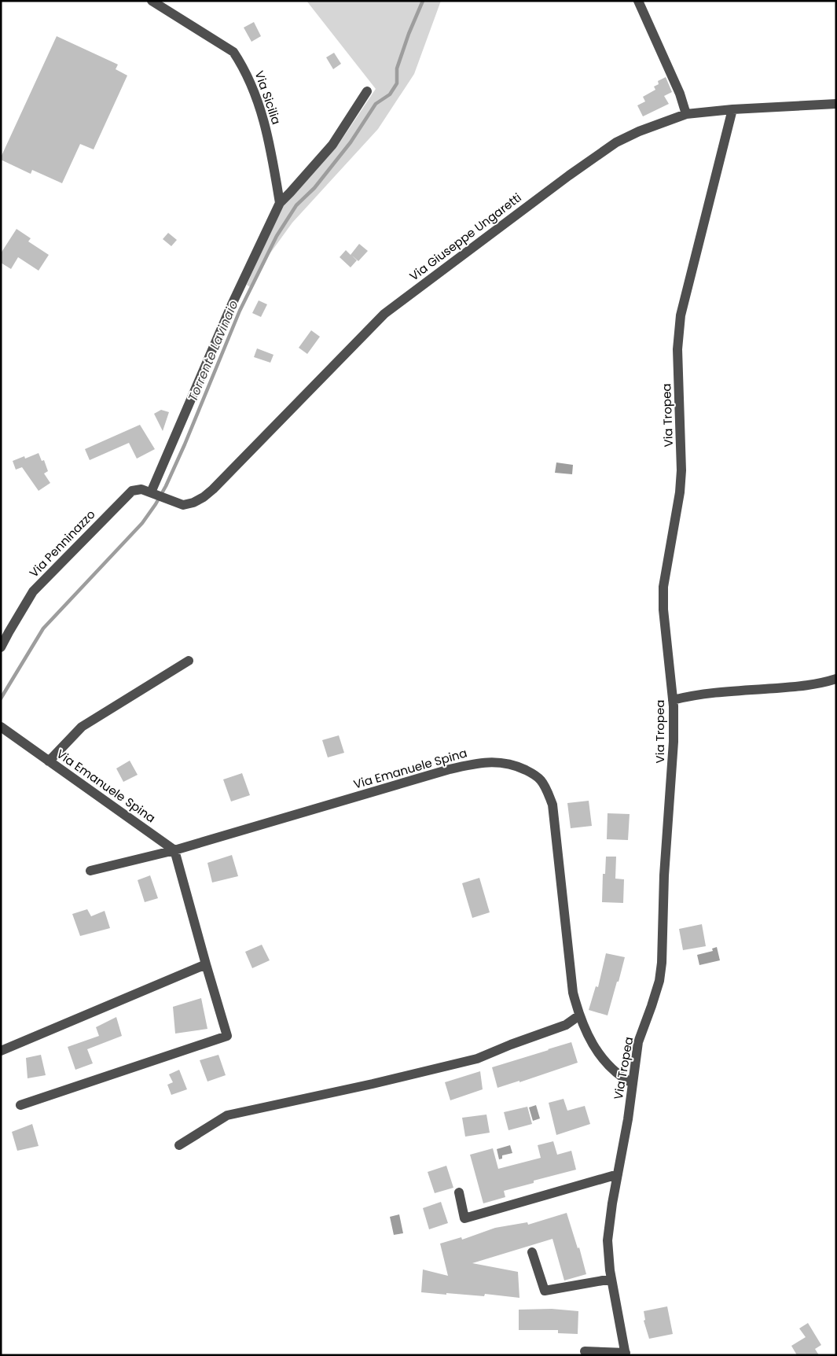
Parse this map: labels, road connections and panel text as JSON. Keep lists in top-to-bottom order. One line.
{"streets":{"street":["Via Sicilia","Via Giuseppe Ungaretti","Via Tropea","Via Penninazzo","Via Emanuele Spina"]},"crossings":[["Via Giuseppe Ungaretti","Via Tropea"],["Via Giuseppe Ungaretti","Via Penninazzo"],["Via Tropea","Via Emanuele Spina"]],"water":["Torrente Lavinaio"]}
